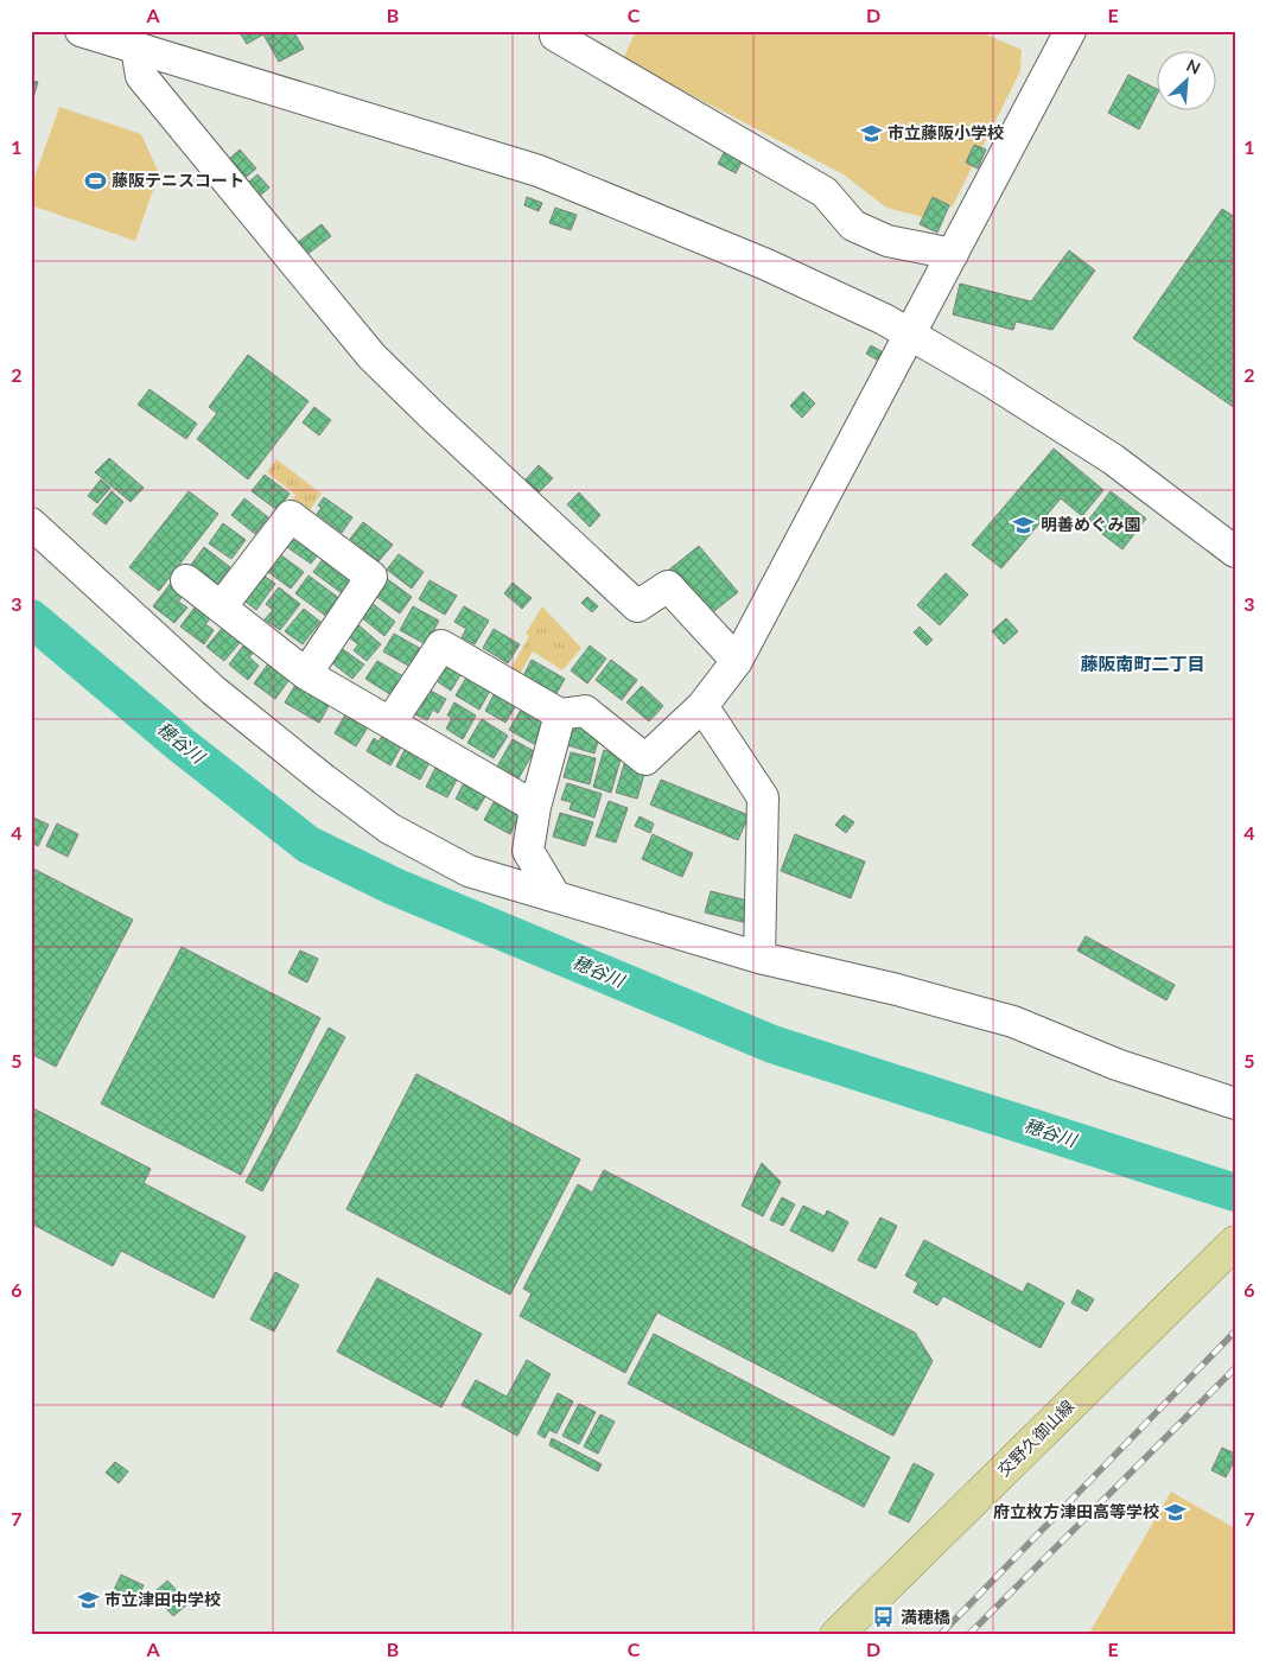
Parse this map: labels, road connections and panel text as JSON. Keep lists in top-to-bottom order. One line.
{"streets":{"main road":["交野久御山線"]},"districts":["藤阪南町二丁目"],"water":["穂谷川"],"places":{"school or university":["市立藤阪小学校","明善めぐみ園","府立枚方津田高等学校","市立津田中学校"],"sports":["藤阪テニスコート"],"bus stop":["満穂橋"]},"north":"top right","grid":{"columns":["A","B","C","D","E"],"rows":["1","2","3","4","5","6","7"]}}
